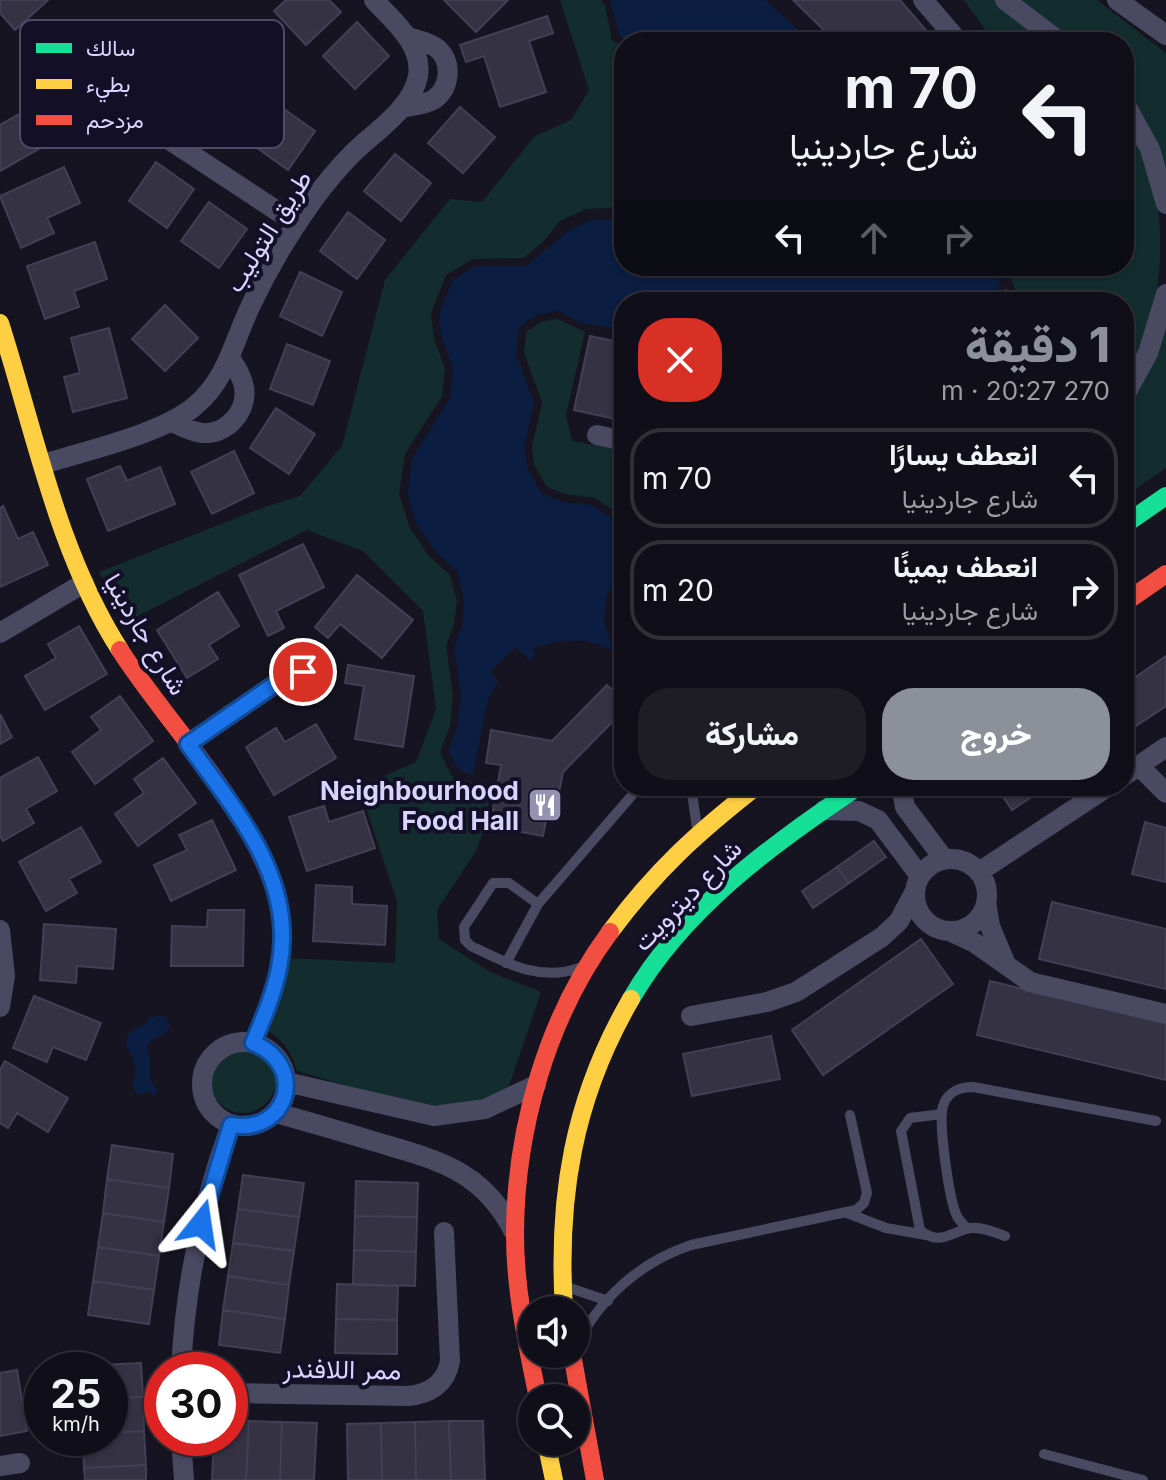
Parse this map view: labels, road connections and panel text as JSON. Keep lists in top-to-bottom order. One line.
{"streets":{"street":["طريق التوليب","شارع جاردينيا","شارع ديترويت","ممر اللافندر"]},"crossings":[["طريق التوليب","شارع جاردينيا"]],"places":{"restaurant":["Neighbourhood Food Hall"]},"legend":["سالك","بطيء","مزدحم"],"page":{"turn":["70 m","شارع جاردينيا"],"heading":["1 دقيقة","270 m · 20:27"],"list":[{"name":"انعطف يسارًا","note":"شارع جاردينيا","value":"70 m"},{"name":"انعطف يمينًا","note":"شارع جاردينيا","value":"20 m"}],"buttons":["خروج","مشاركة"],"speed":"25 km/h","limit":"30"}}
